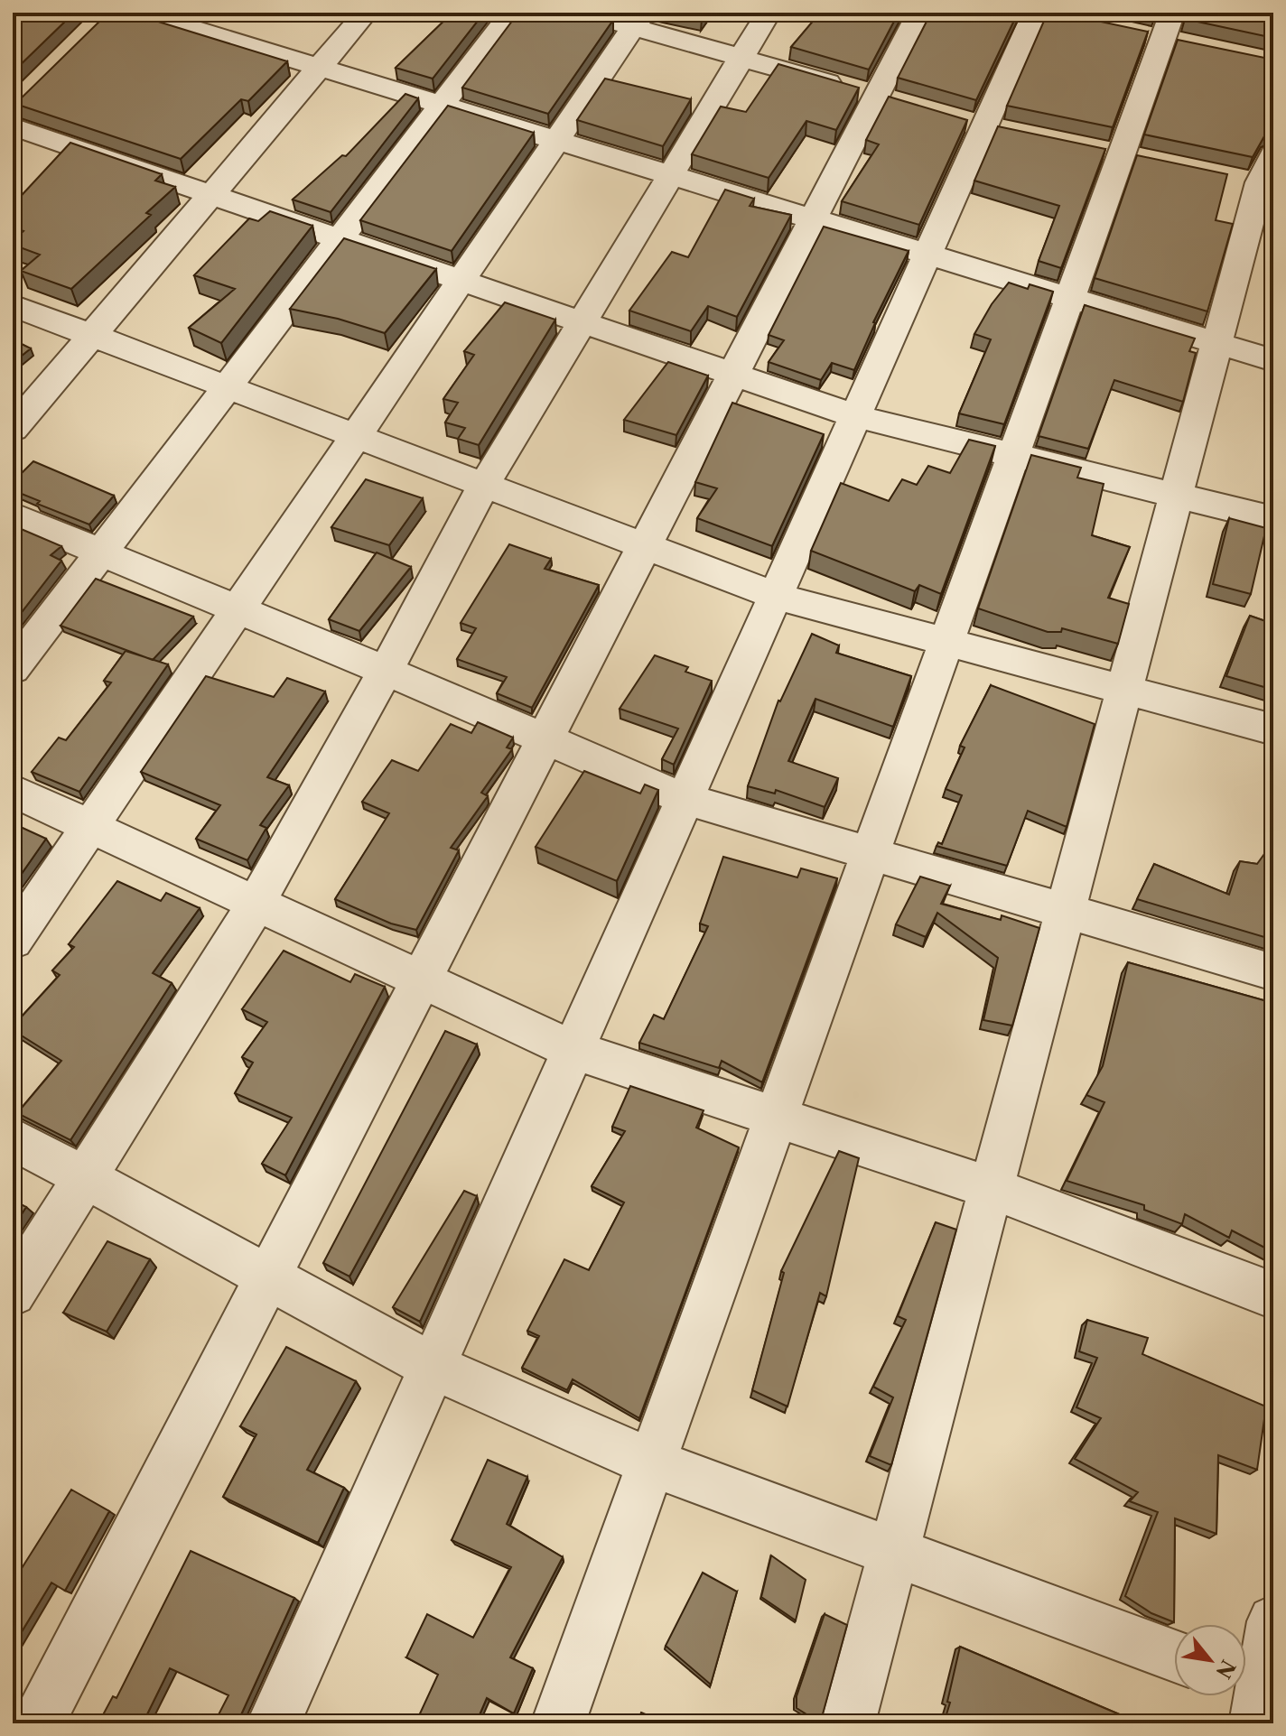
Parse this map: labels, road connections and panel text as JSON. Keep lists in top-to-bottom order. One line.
{"north":"bottom right"}
